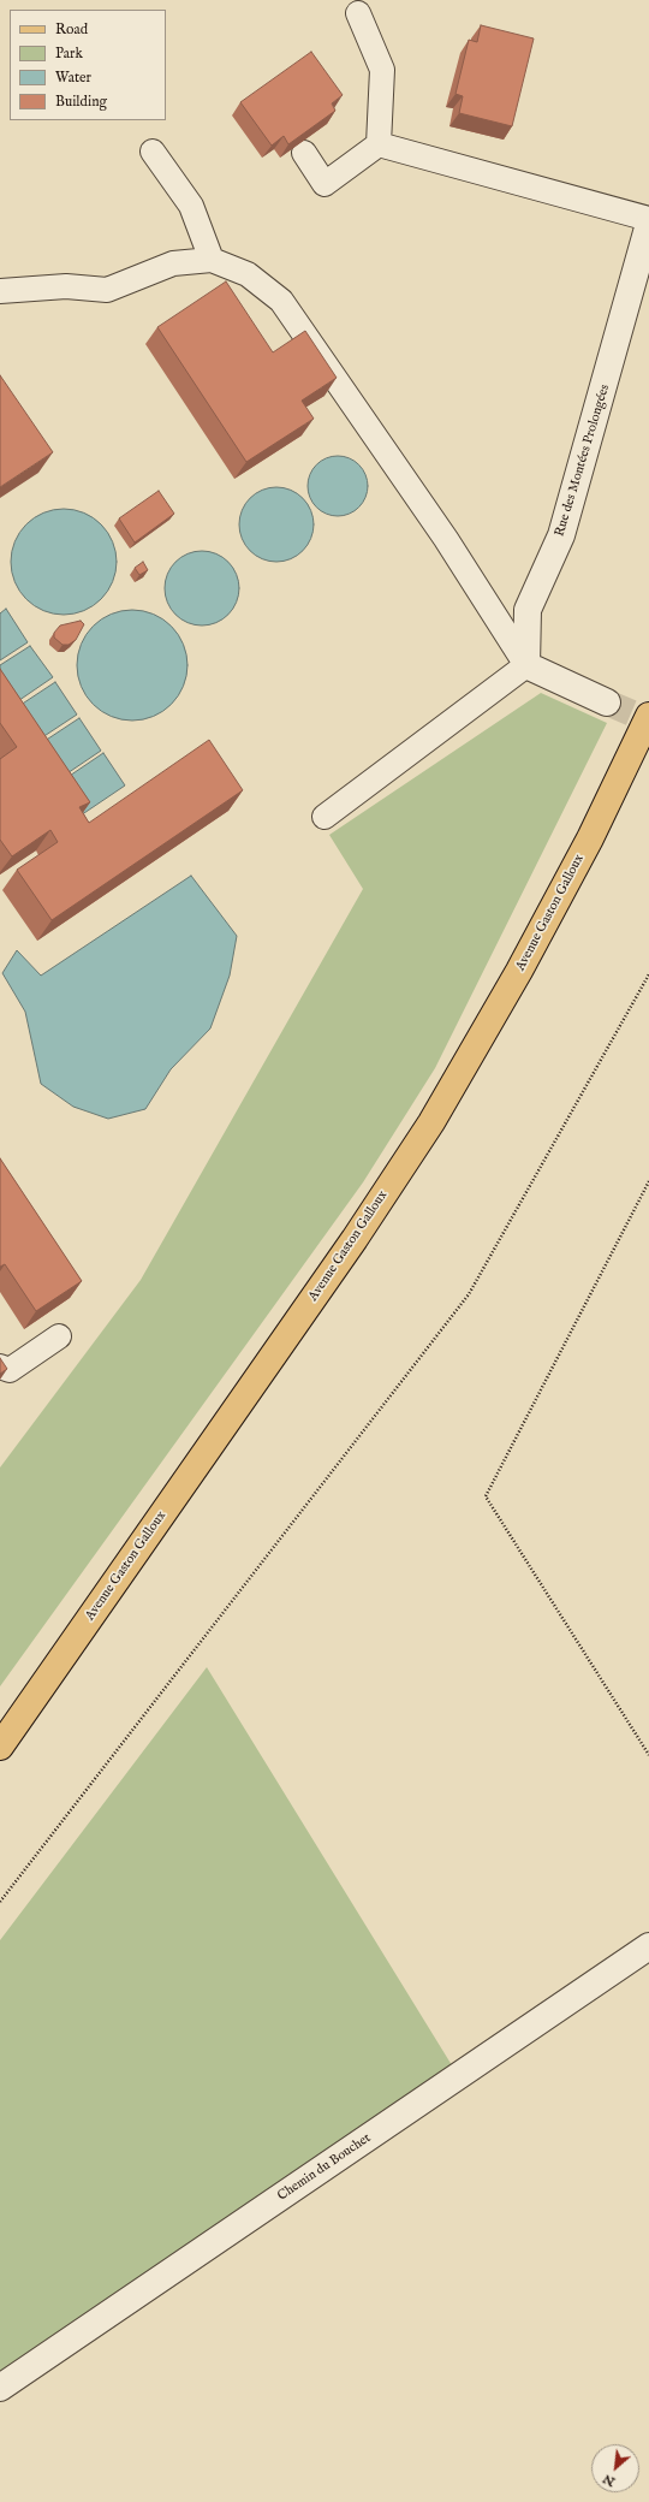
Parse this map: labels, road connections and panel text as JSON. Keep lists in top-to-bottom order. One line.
{"streets":{"main road":["Avenue Gaston Galloux"],"street":["Rue des Montées Prolongées","Chemin du Bouchet"]},"legend":["Road","Park","Water","Building"],"north":"bottom left"}
